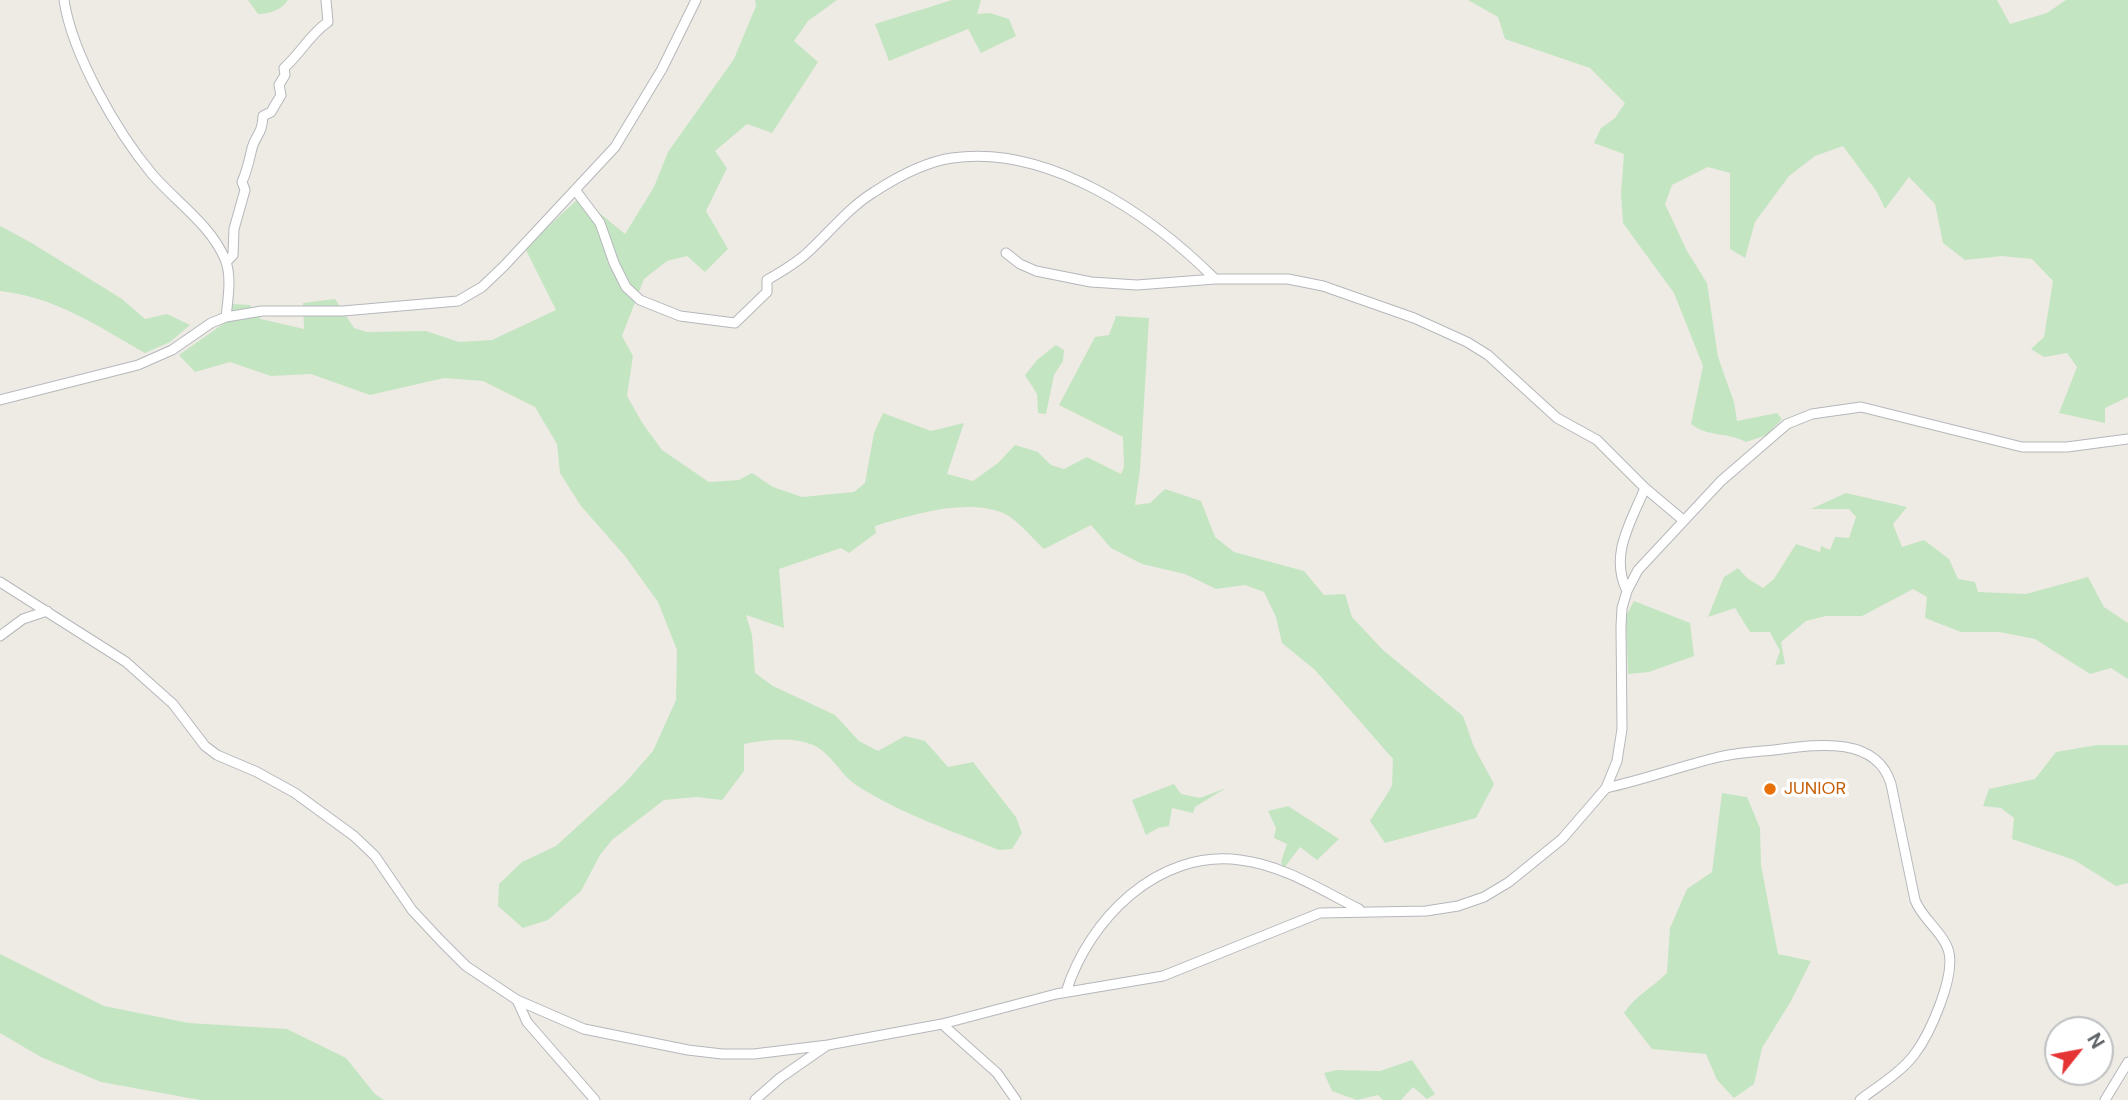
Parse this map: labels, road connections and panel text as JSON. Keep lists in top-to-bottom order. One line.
{"places":["JUNIOR"],"north":"top right"}
